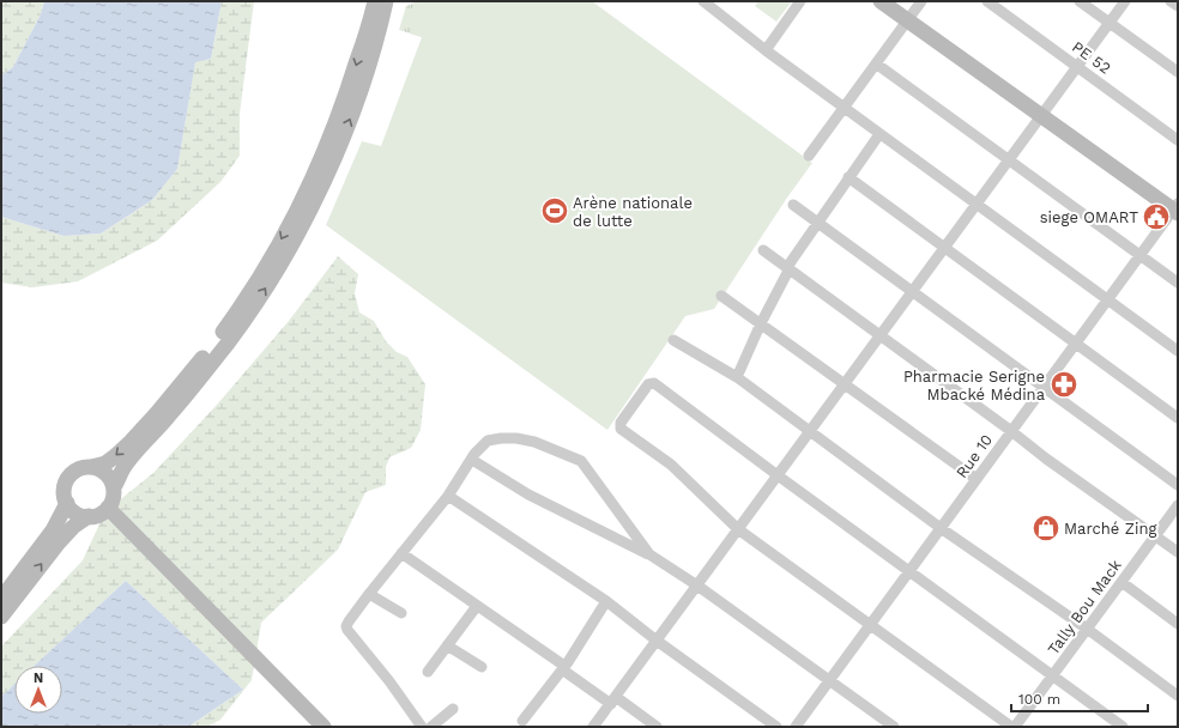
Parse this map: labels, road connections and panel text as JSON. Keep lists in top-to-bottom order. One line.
{"streets":{"street":["PE 52","Rue 10","Tally Bou Mack"]},"places":{"sports":["Arène nationale de lutte"],"public building":["siege OMART"],"pharmacy":["Pharmacie Serigne Mbacké Médina"],"shop":["Marché Zing"]},"scale_bar":"100 m","north":"top"}
